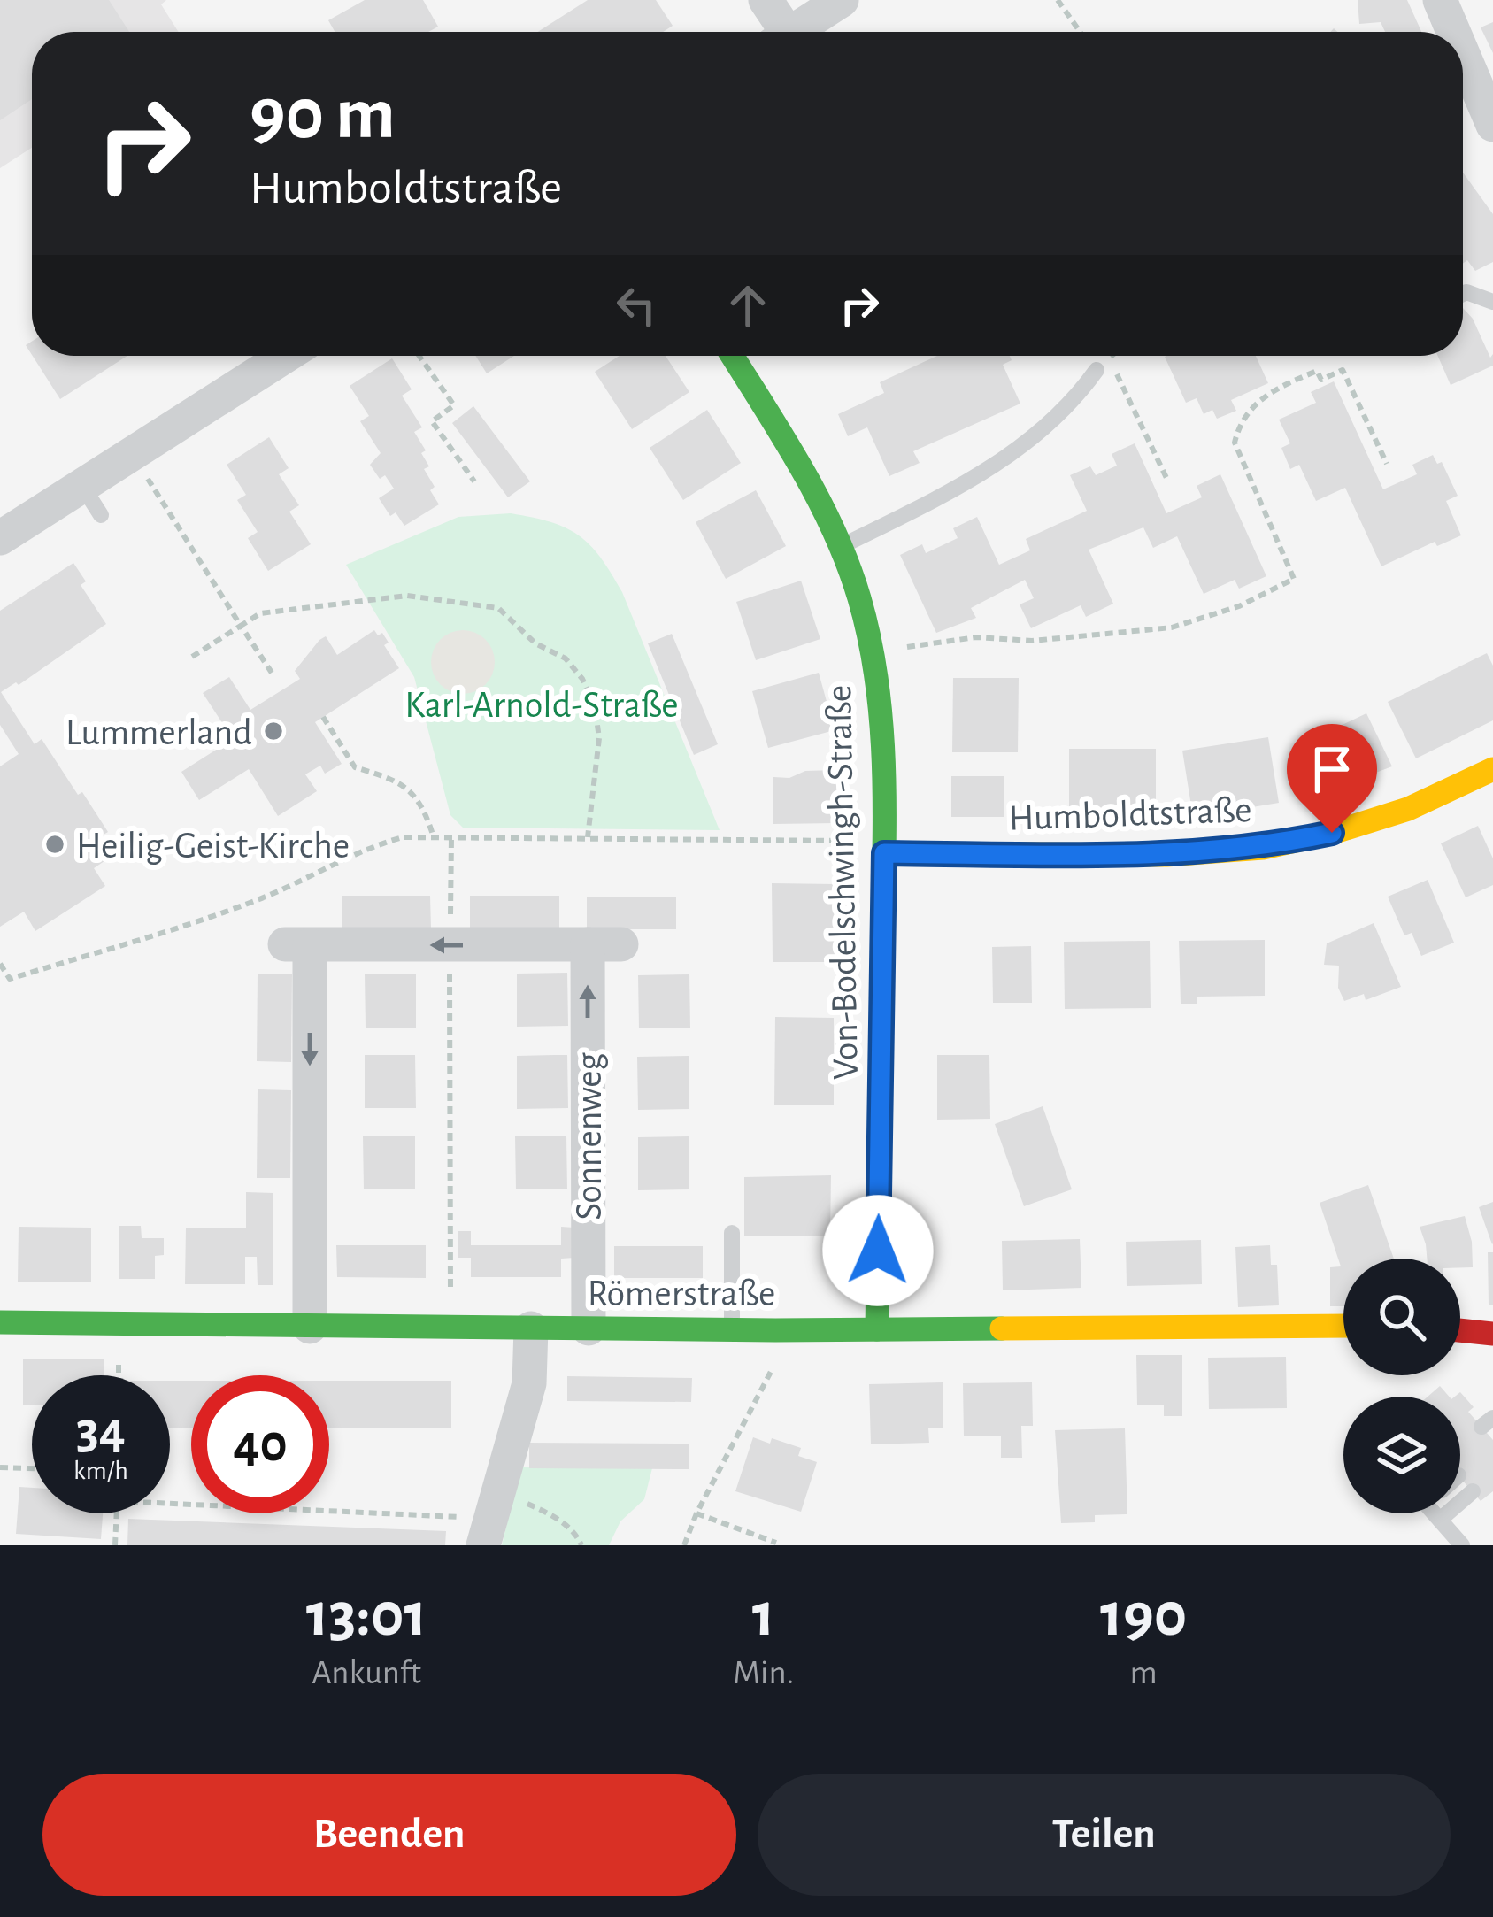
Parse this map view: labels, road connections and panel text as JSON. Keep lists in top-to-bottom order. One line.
{"streets":{"street":["Humboldtstraße","Von-Bodelschwingh-Straße","Sonnenweg","Römerstraße"]},"crossings":[["Humboldtstraße","Von-Bodelschwingh-Straße"],["Von-Bodelschwingh-Straße","Römerstraße"],["Sonnenweg","Römerstraße"]],"parks":["Karl-Arnold-Straße"],"places":["Lummerland","Heilig-Geist-Kirche"],"page":{"turn":["90 m","Humboldtstraße"],"speed":"34 km/h","limit":"40","eta":["13:01","Ankunft","1","Min.","190","m"],"buttons":["Beenden","Teilen"]}}
